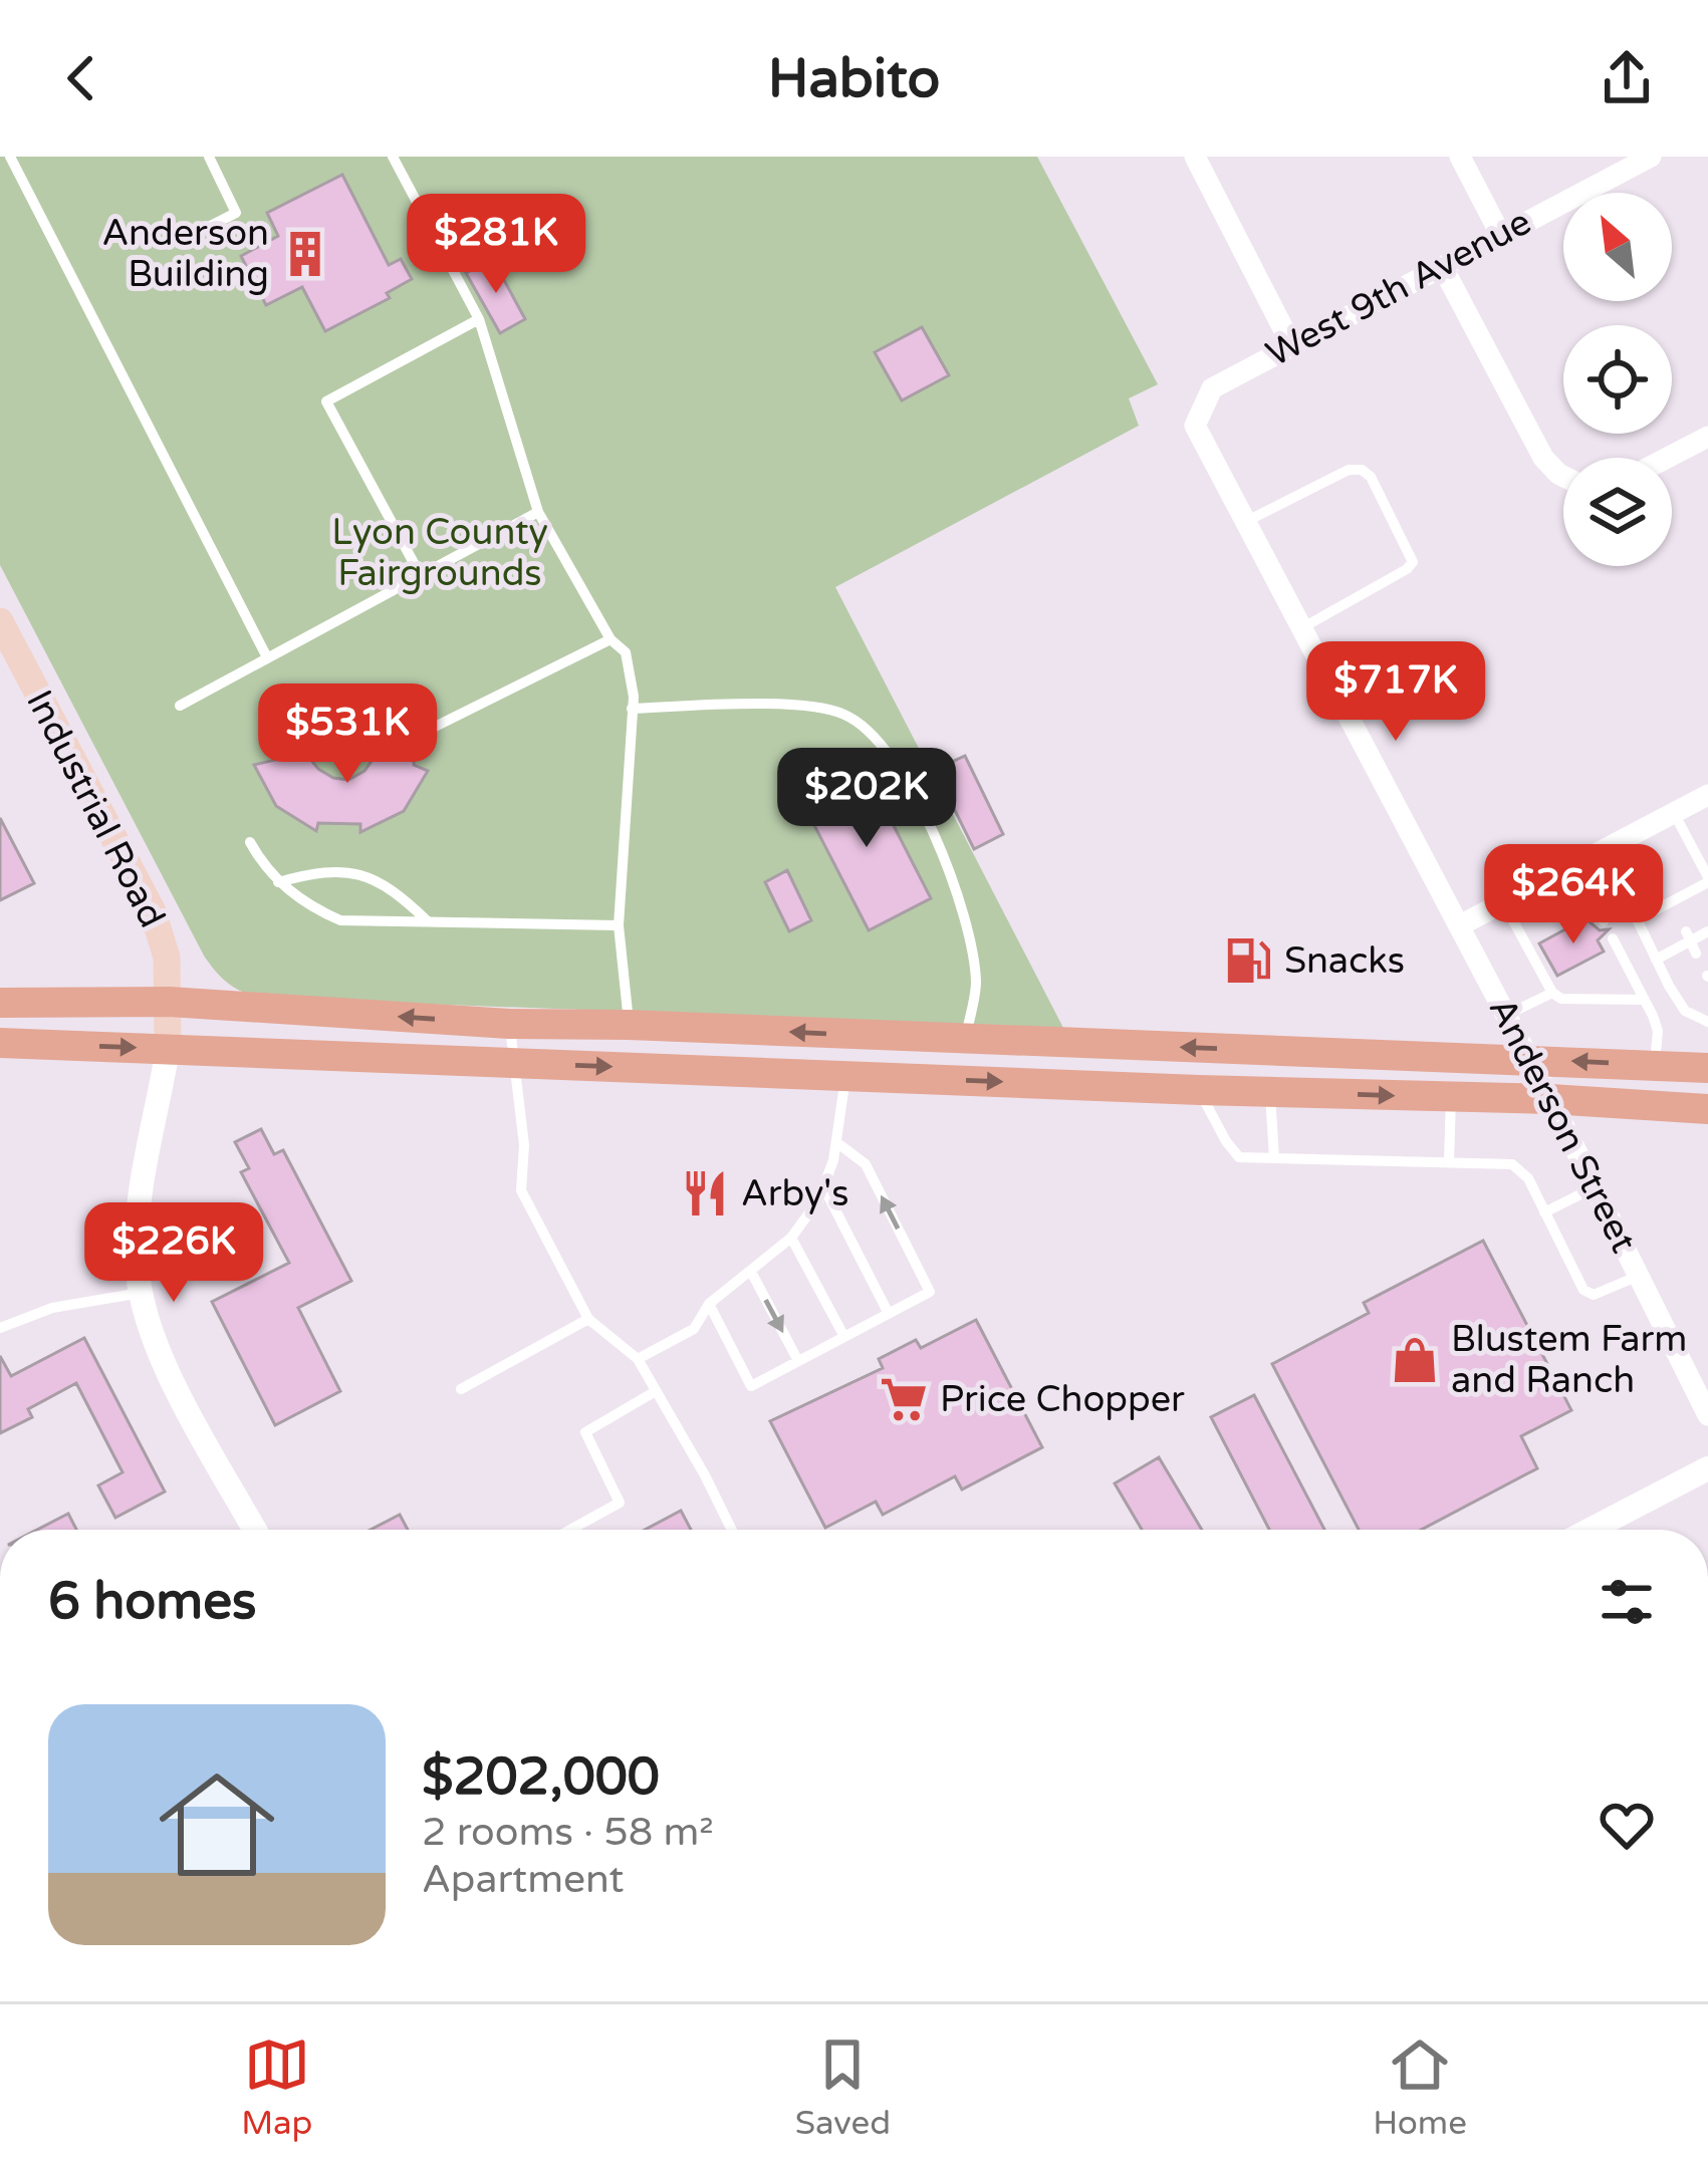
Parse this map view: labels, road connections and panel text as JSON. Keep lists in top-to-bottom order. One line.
{"streets":{"main road":["Industrial Road"],"street":["West 9th Avenue","Anderson Street"]},"crossings":[["West 9th Avenue","Anderson Street"]],"parks":["Lyon County Fairgrounds"],"places":{"building":["Anderson Building"],"fuel station":["Snacks"],"restaurant":["Arby's"],"shop":["Blustem Farm and Ranch"],"supermarket":["Price Chopper"]},"north":"top left","page":{"header":"Habito","price":["$281K","$717K","$531K","$202K","$264K","$226K"],"heading":"6 homes","list":[{"name":"$202,000","note":"2 rooms · 58 m² · Apartment"}],"tabs":["Map","Saved","Home"]}}
